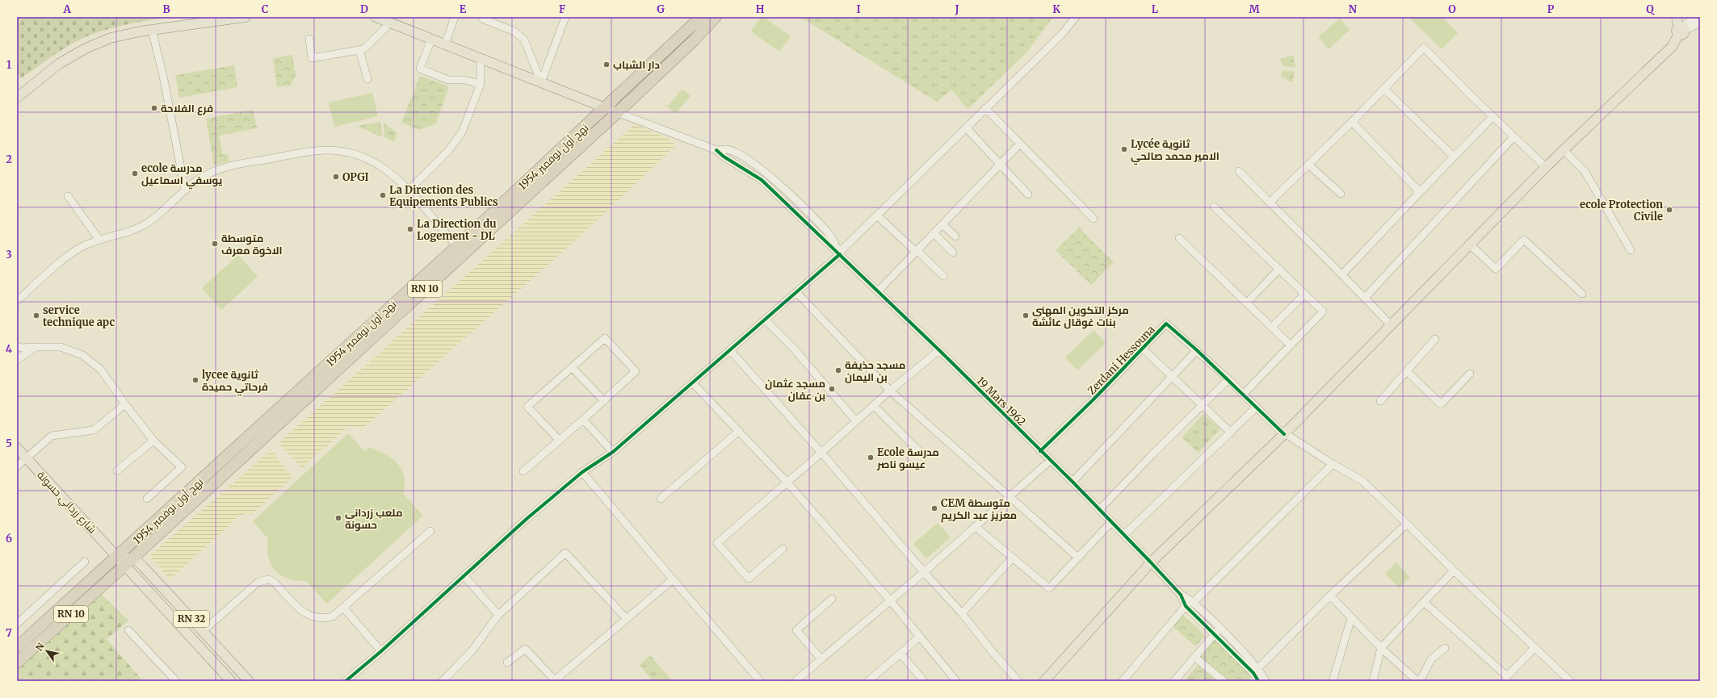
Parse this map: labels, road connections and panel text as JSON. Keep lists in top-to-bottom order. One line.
{"streets":{"highway":["نهج أول نوفمبر 1954","RN 10"],"main road":["شارع زرداني حسونة","RN 32"],"street":["Zerdani Hessouna","19 Mars 1962"]},"crossings":[["نهج أول نوفمبر 1954","19 Mars 1962"],["نهج أول نوفمبر 1954","شارع زرداني حسونة"],["Zerdani Hessouna","19 Mars 1962"]],"places":["دار الشباب","فرع الفلاحة","Lycée ثانوية الامير محمد صالحي","ecole مدرسة يوسفي اسماعيل","OPGI","La Direction des Equipements Publics","ecole Protection Civile","La Direction du Logement - DL","متوسطة الاخوة معرف","service technique apc","مركز التكوين المهني بنات غوقال عائشة","مسجد حذيفة بن اليمان","lycee ثانوية فرحاتي حميدة","مسجد عثمان بن عفان","Ecole مدرسة عيسو ناصر","CEM متوسطة معزيز عبد الكريم","ملعب زرداني حسونة"],"north":"top left","grid":{"columns":["A","B","C","D","E","F","G","H","I","J","K","L","M","N","O","P","Q"],"rows":["1","2","3","4","5","6","7"]}}
